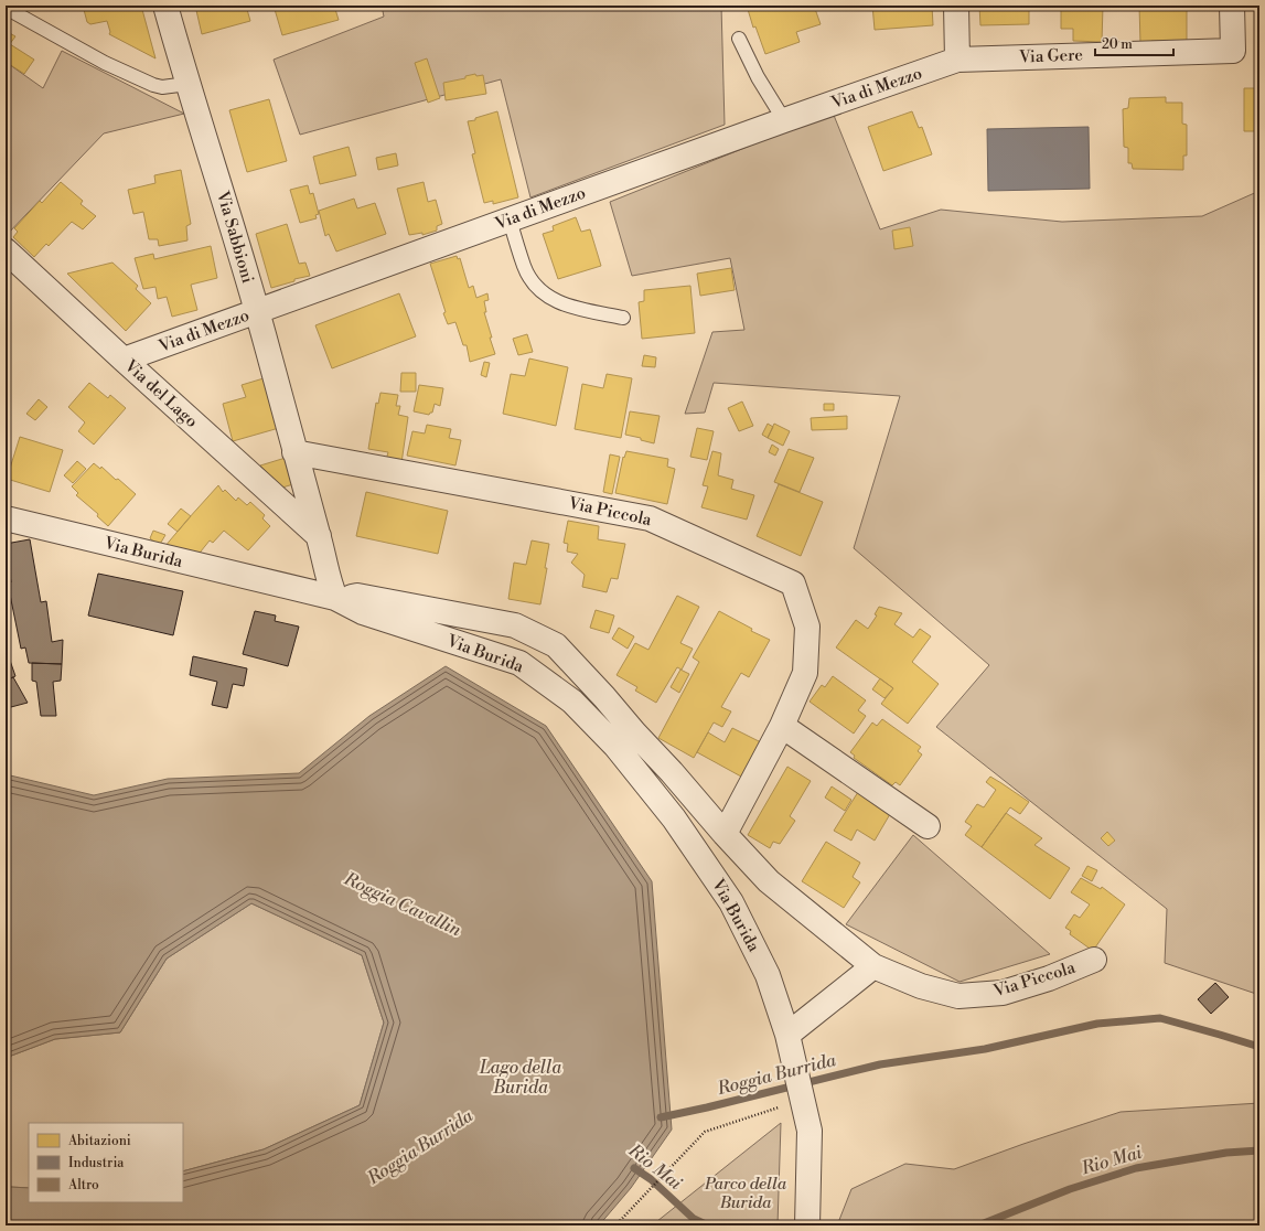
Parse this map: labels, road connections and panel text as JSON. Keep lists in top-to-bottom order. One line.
{"streets":{"street":["Via Gere","Via di Mezzo","Via Sabbioni","Via del Lago","Via Piccola","Via Burida"]},"crossings":[["Via Gere","Via di Mezzo"],["Via di Mezzo","Via Sabbioni"],["Via di Mezzo","Via del Lago"],["Via Sabbioni","Via del Lago"],["Via Sabbioni","Via Piccola"],["Via Sabbioni","Via Burida"],["Via Piccola","Via Burida"]],"water":["Roggia Cavallin","Lago della Burida","Roggia Burrida","Rio Mai"],"parks":["Parco della Burida"],"legend":["Abitazioni","Industria","Altro"],"scale_bar":"20 m"}
